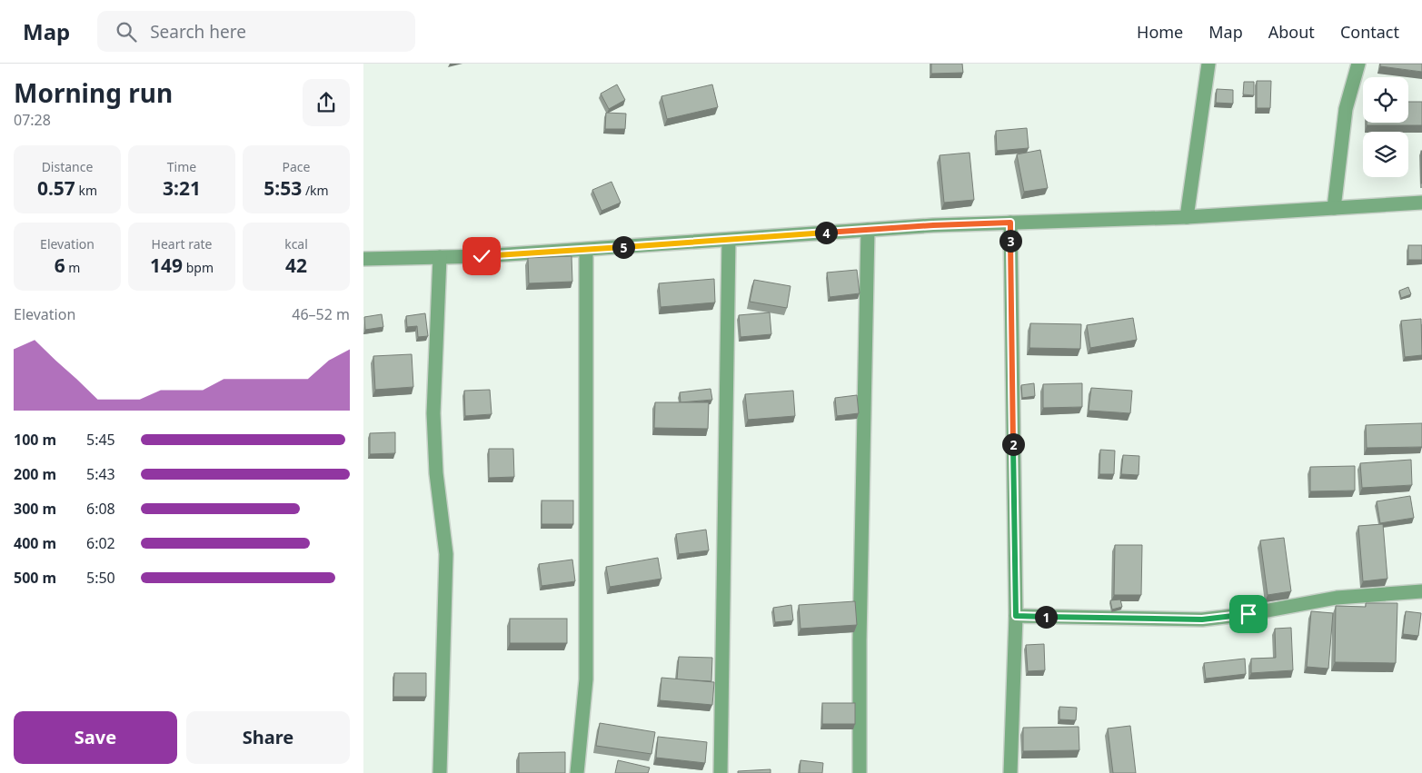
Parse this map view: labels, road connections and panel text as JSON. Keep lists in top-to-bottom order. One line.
{"page":{"header":"Map","search":"Search here","nav":["Home","Map","About","Contact"],"heading":["Morning run","07:28"],"stats":[["Distance","0.57 km"],["Time","3:21"],["Pace","5:53 /km"],["Elevation","6 m"],["Heart rate","149 bpm"],["kcal","42"]],"pins":["4","3","5","2","1"],"chart":["Elevation","46–52 m"],"list":[{"name":"100 m","note":"5:45"},{"name":"200 m","note":"5:43"},{"name":"300 m","note":"6:08"},{"name":"400 m","note":"6:02"},{"name":"500 m","note":"5:50"}],"buttons":["Save","Share"]}}
